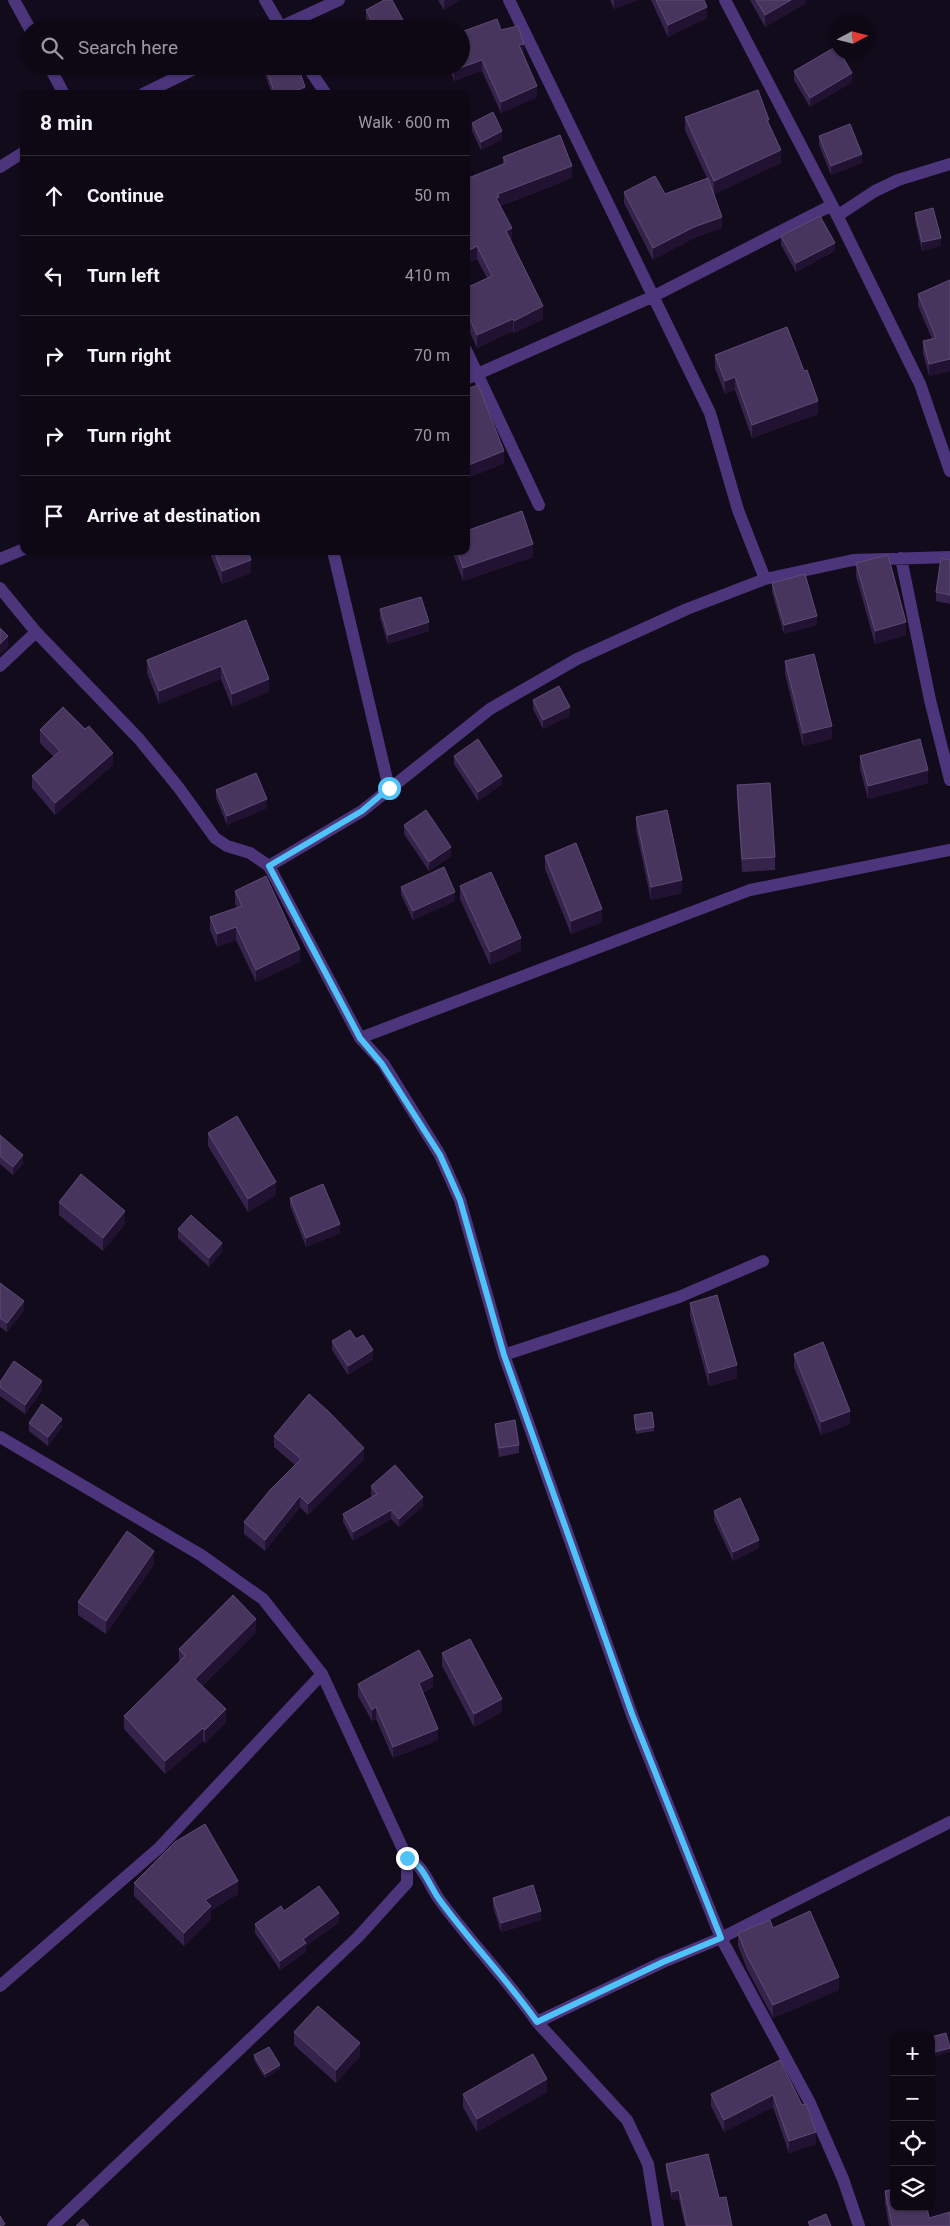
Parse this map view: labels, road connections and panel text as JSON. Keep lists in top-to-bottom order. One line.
{"north":"right","page":{"search":"Search here","heading":["8 min","Walk · 600 m"],"list":[["Continue","50 m"],["Turn left","410 m"],["Turn right","70 m"],["Turn right","70 m"],"Arrive at destination"],"map_buttons":["+","−"]}}
